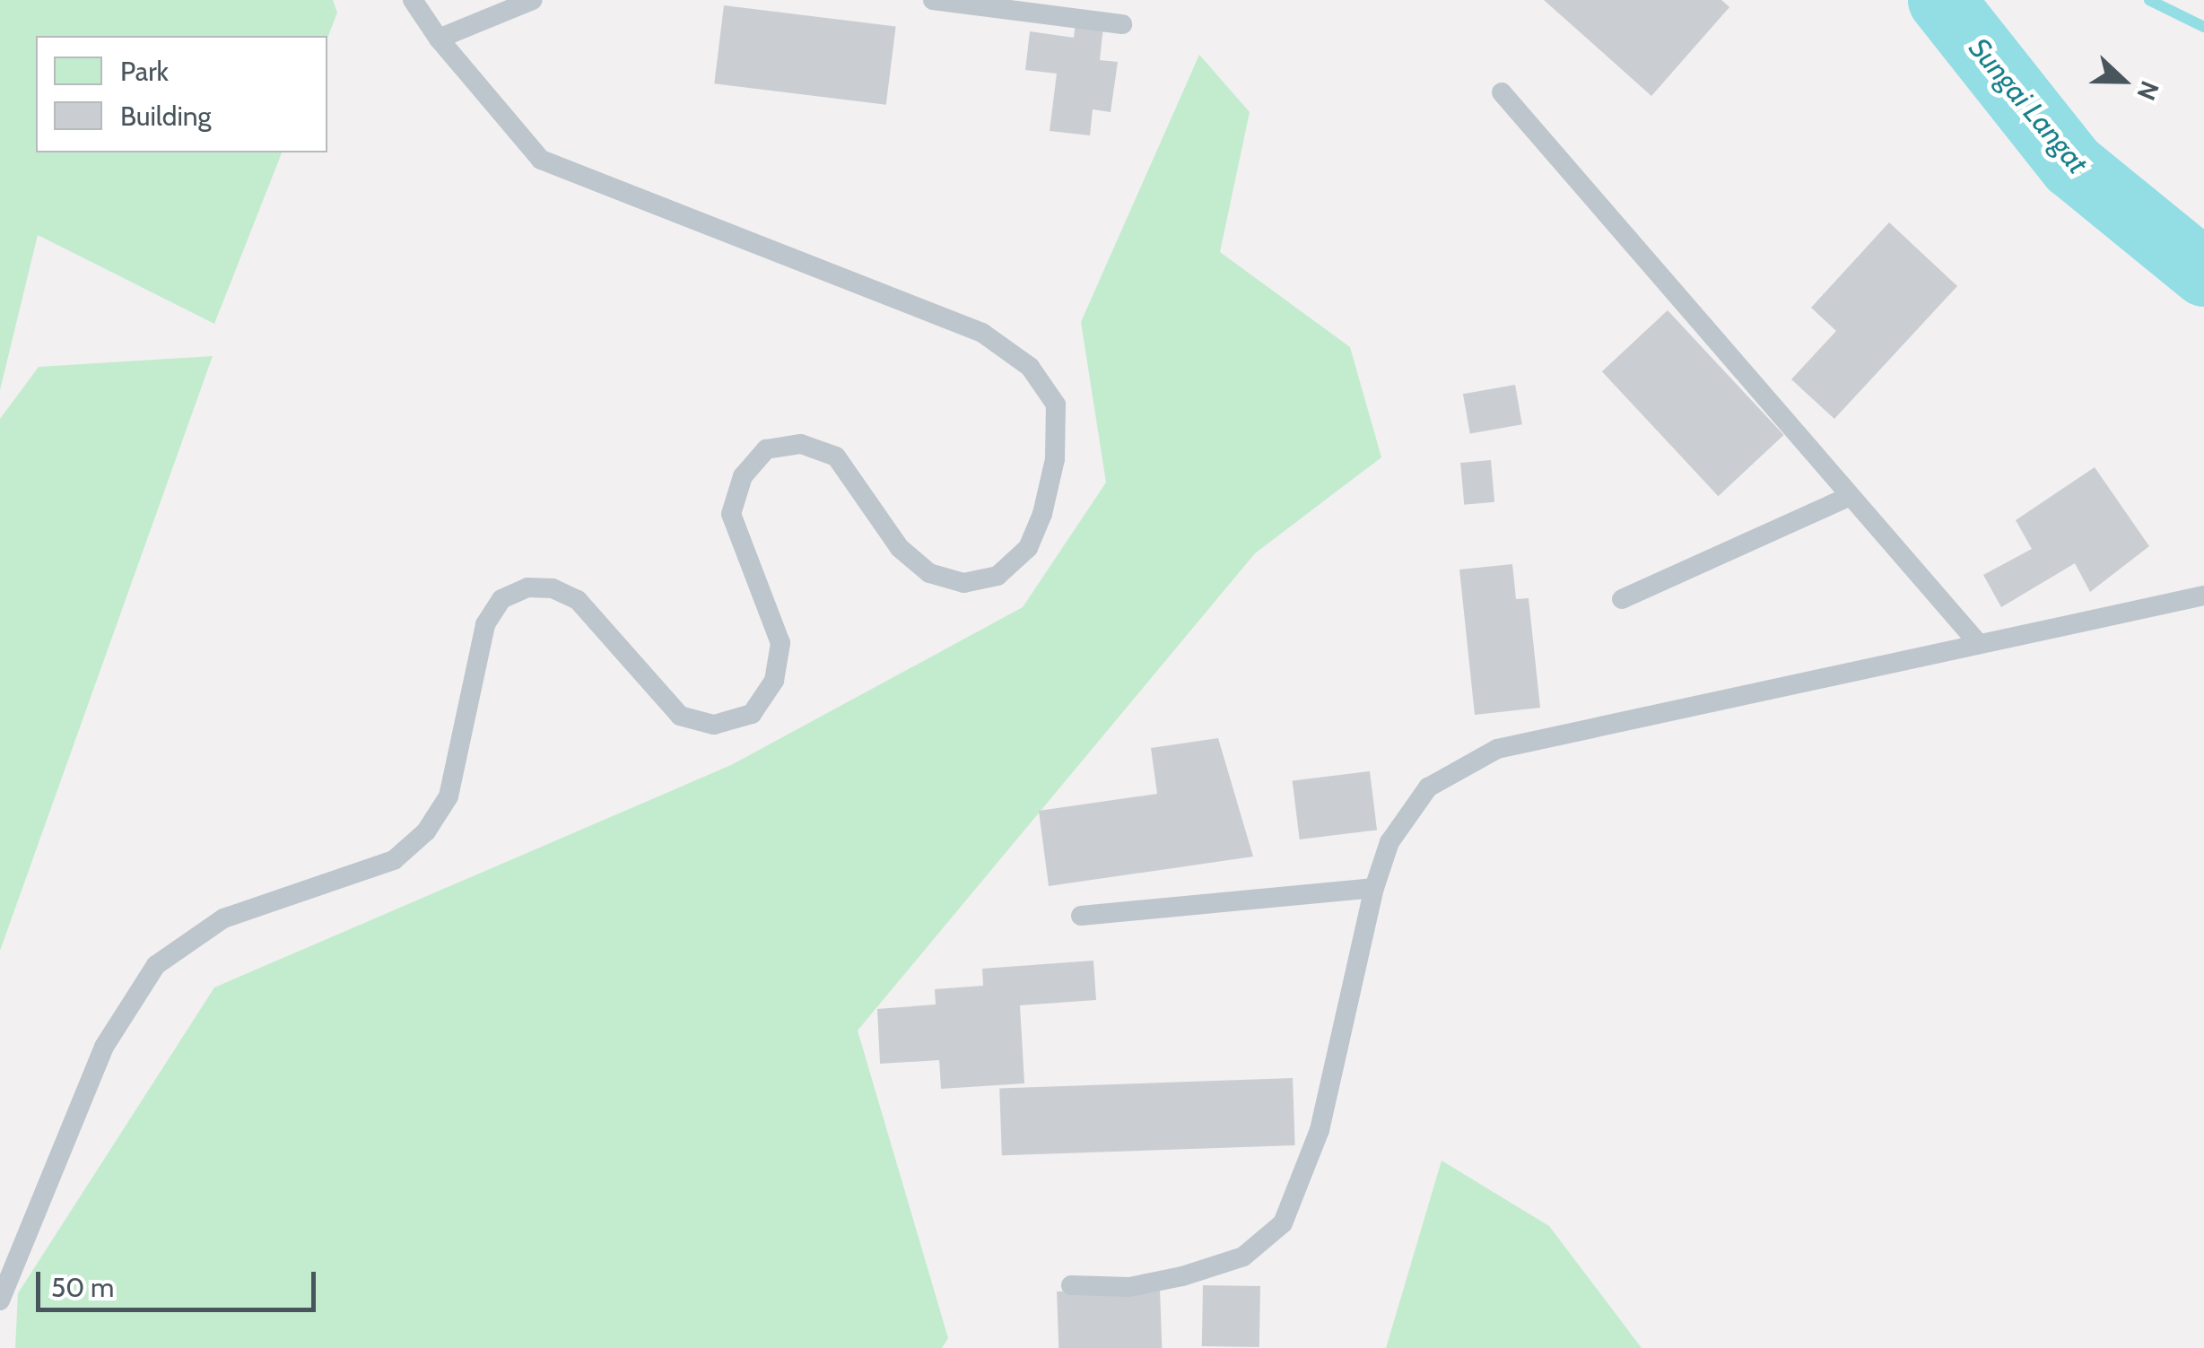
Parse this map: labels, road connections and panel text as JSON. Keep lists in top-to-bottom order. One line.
{"water":["Sungai Langat"],"legend":["Park","Building"],"scale_bar":"50 m","north":"right"}
